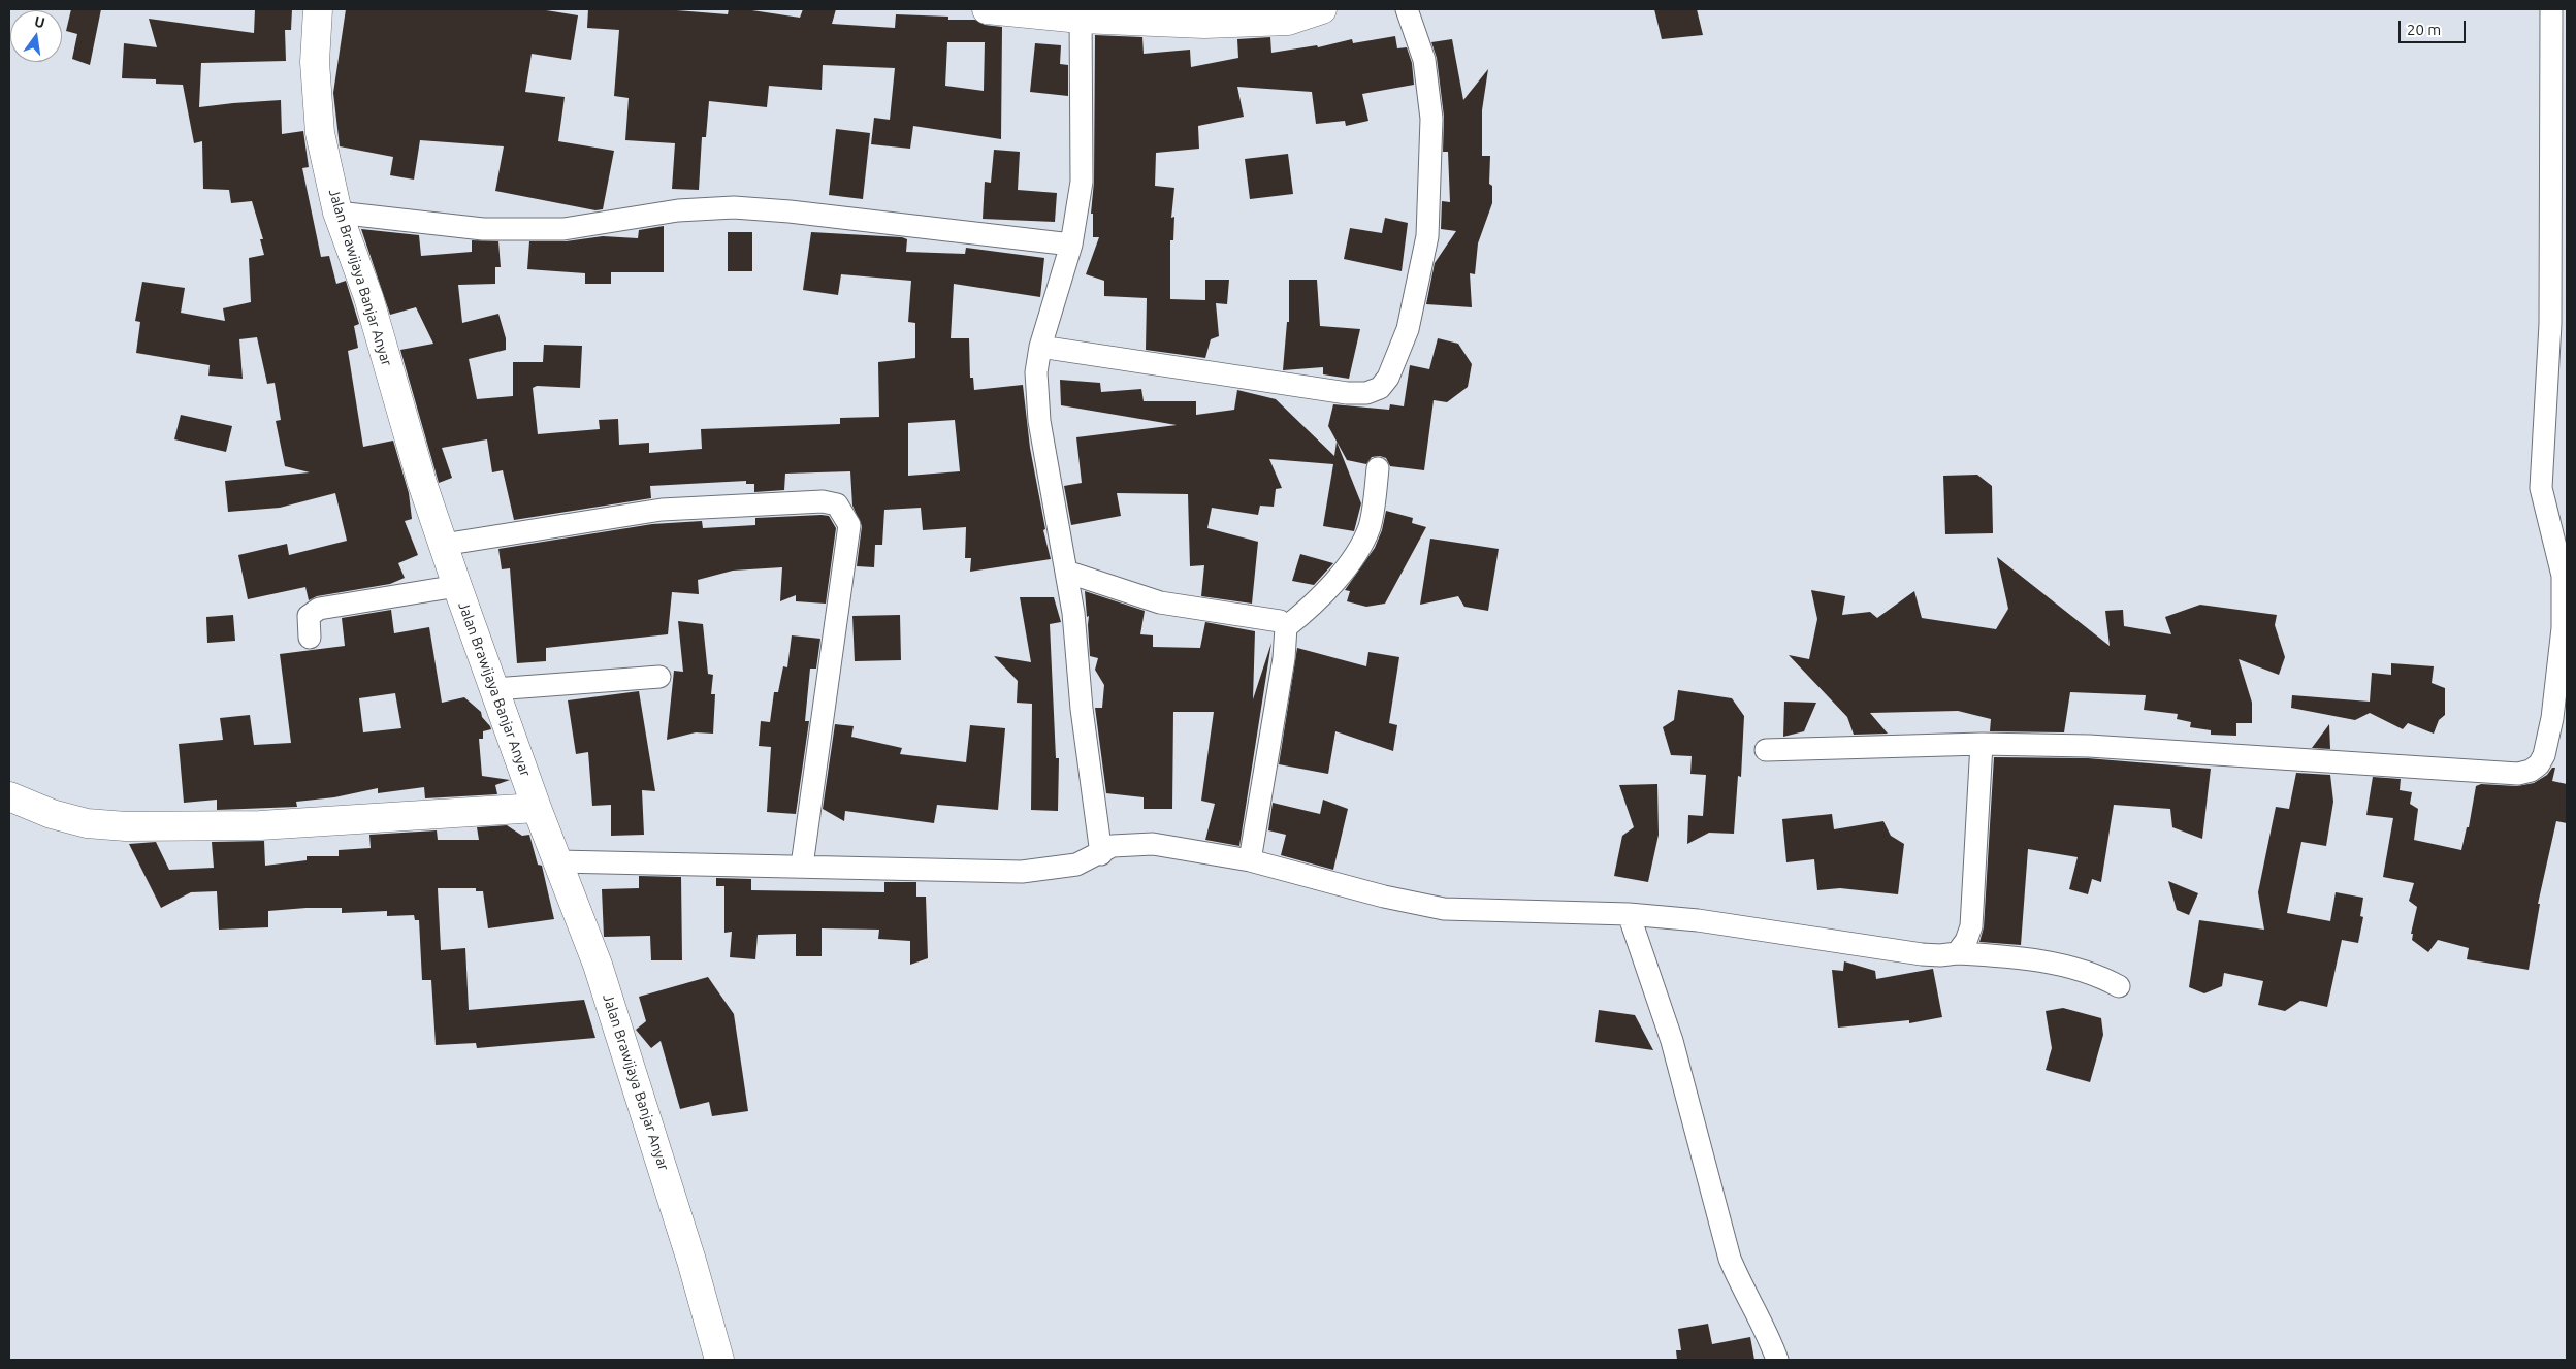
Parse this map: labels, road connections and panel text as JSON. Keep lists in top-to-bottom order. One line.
{"streets":{"street":["Jalan Brawijaya Banjar Anyar"]},"scale_bar":"20 m","north":"top"}
